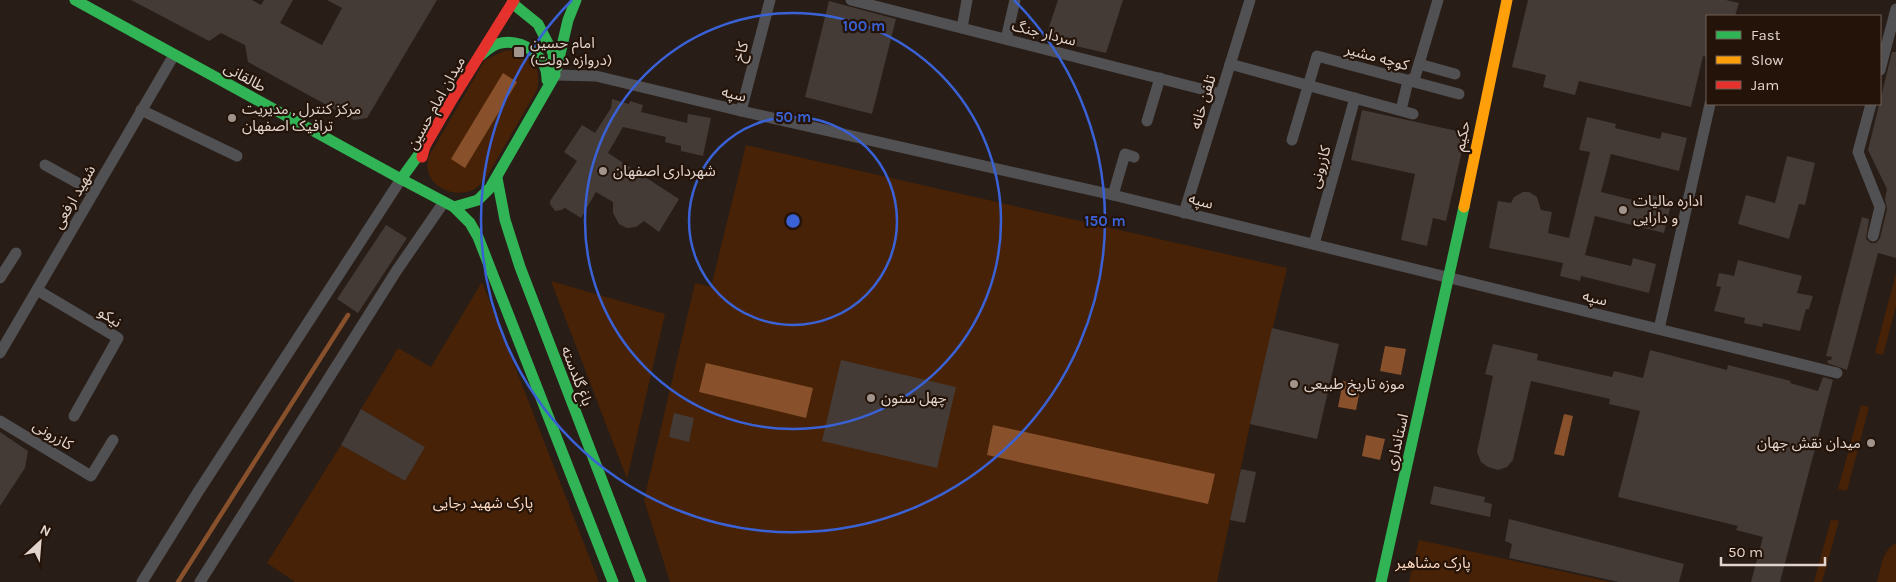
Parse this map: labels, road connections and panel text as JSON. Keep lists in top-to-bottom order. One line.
{"streets":{"main road":["طالقانی","میدان امام حسین","حکیم","باغ گلدسته","استانداری"],"street":["سردار جنگ","کاخ","كوچه مشير","سپه","تلفن خانه","کازرونی","شهید ارفعی","نیکو"]},"crossings":[["سردار جنگ","تلفن خانه"],["کاخ","سپه"],["طالقانی","میدان امام حسین"],["طالقانی","شهید ارفعی"],["سپه","تلفن خانه"],["سپه","میدان امام حسین"],["سپه","حکیم"],["سپه","کازرونی"],["سپه","استانداری"],["میدان امام حسین","باغ گلدسته"],["حکیم","استانداری"],["شهید ارفعی","نیکو"]],"parks":["پارک شهید رجایی","پارک مشاهیر"],"places":{"transit":["امام حسین (دروازه دولت)"],"other":["مرکز کنترل , مدیریت ترافیک اصفهان","شهرداری اصفهان","اداره مالیات و دارایی","موزه تاریخ طبیعی","چهل ستون","میدان نقش جهان"]},"legend":["Fast","Slow","Jam"],"scale_bar":"50 m","north":"top right","rings":["100 m","50 m","150 m"]}
